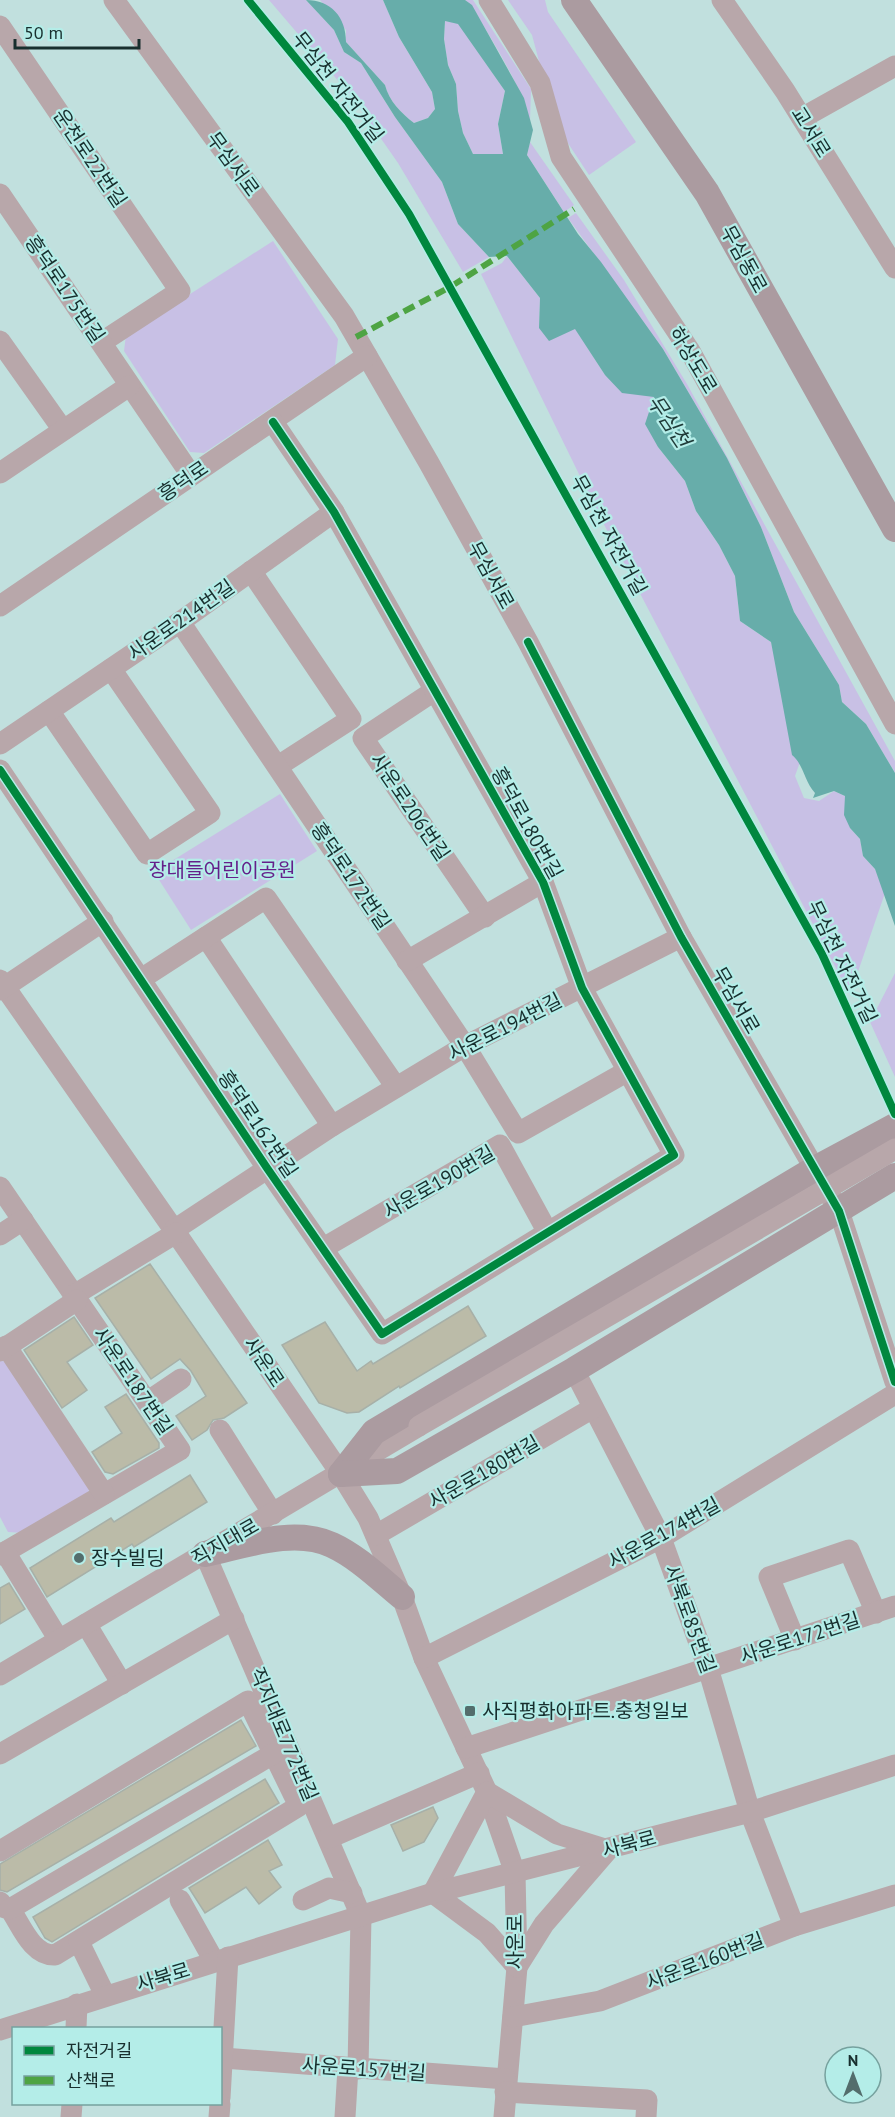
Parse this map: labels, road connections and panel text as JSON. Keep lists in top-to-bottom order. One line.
{"streets":{"main road":["무심동로"],"street":["교서로","운천로22번길","무심서로","흥덕로175번길","하상도로","흥덕로","사운로214번길","사운로206번길","흥덕로180번길","흥덕로172번길","사운로194번길","흥덕로162번길","사운로190번길","사운로","사운로187번길","사운로180번길","사운로174번길","직지대로","사북로85번길","사운로172번길","직지대로772번길","사북로","사운로160번길","사운로157번길"],"cycle path":["무심천 자전거길"]},"crossings":[["운천로22번길","흥덕로175번길"],["무심서로","흥덕로"],["무심서로","사운로194번길"],["흥덕로175번길","흥덕로"],["흥덕로","흥덕로180번길"],["사운로214번길","흥덕로180번길"],["사운로214번길","흥덕로172번길"],["사운로206번길","흥덕로180번길"],["흥덕로180번길","흥덕로172번길"],["흥덕로180번길","사운로194번길"],["흥덕로180번길","흥덕로162번길"],["흥덕로180번길","사운로190번길"],["흥덕로172번길","사운로194번길"],["사운로194번길","흥덕로162번길"],["사운로194번길","사운로"],["사운로194번길","사운로187번길"],["흥덕로162번길","사운로190번길"],["사운로","사운로180번길"],["사운로","사운로174번길"],["사운로","직지대로"],["사운로","사운로172번길"],["사운로","사북로"],["사운로","사운로160번길"],["사운로","사운로157번길"],["사운로180번길","사북로85번길"],["사운로174번길","사북로85번길"],["직지대로","직지대로772번길"],["사북로85번길","사운로172번길"],["사북로85번길","사북로"],["사북로85번길","사운로160번길"],["직지대로772번길","사북로"]],"water":["무심천"],"parks":["장대들어린이공원"],"places":{"other":["장수빌딩"],"transit":["사직평화아파트.충청일보"]},"legend":["자전거길","산책로"],"scale_bar":"50 m","north":"top"}
